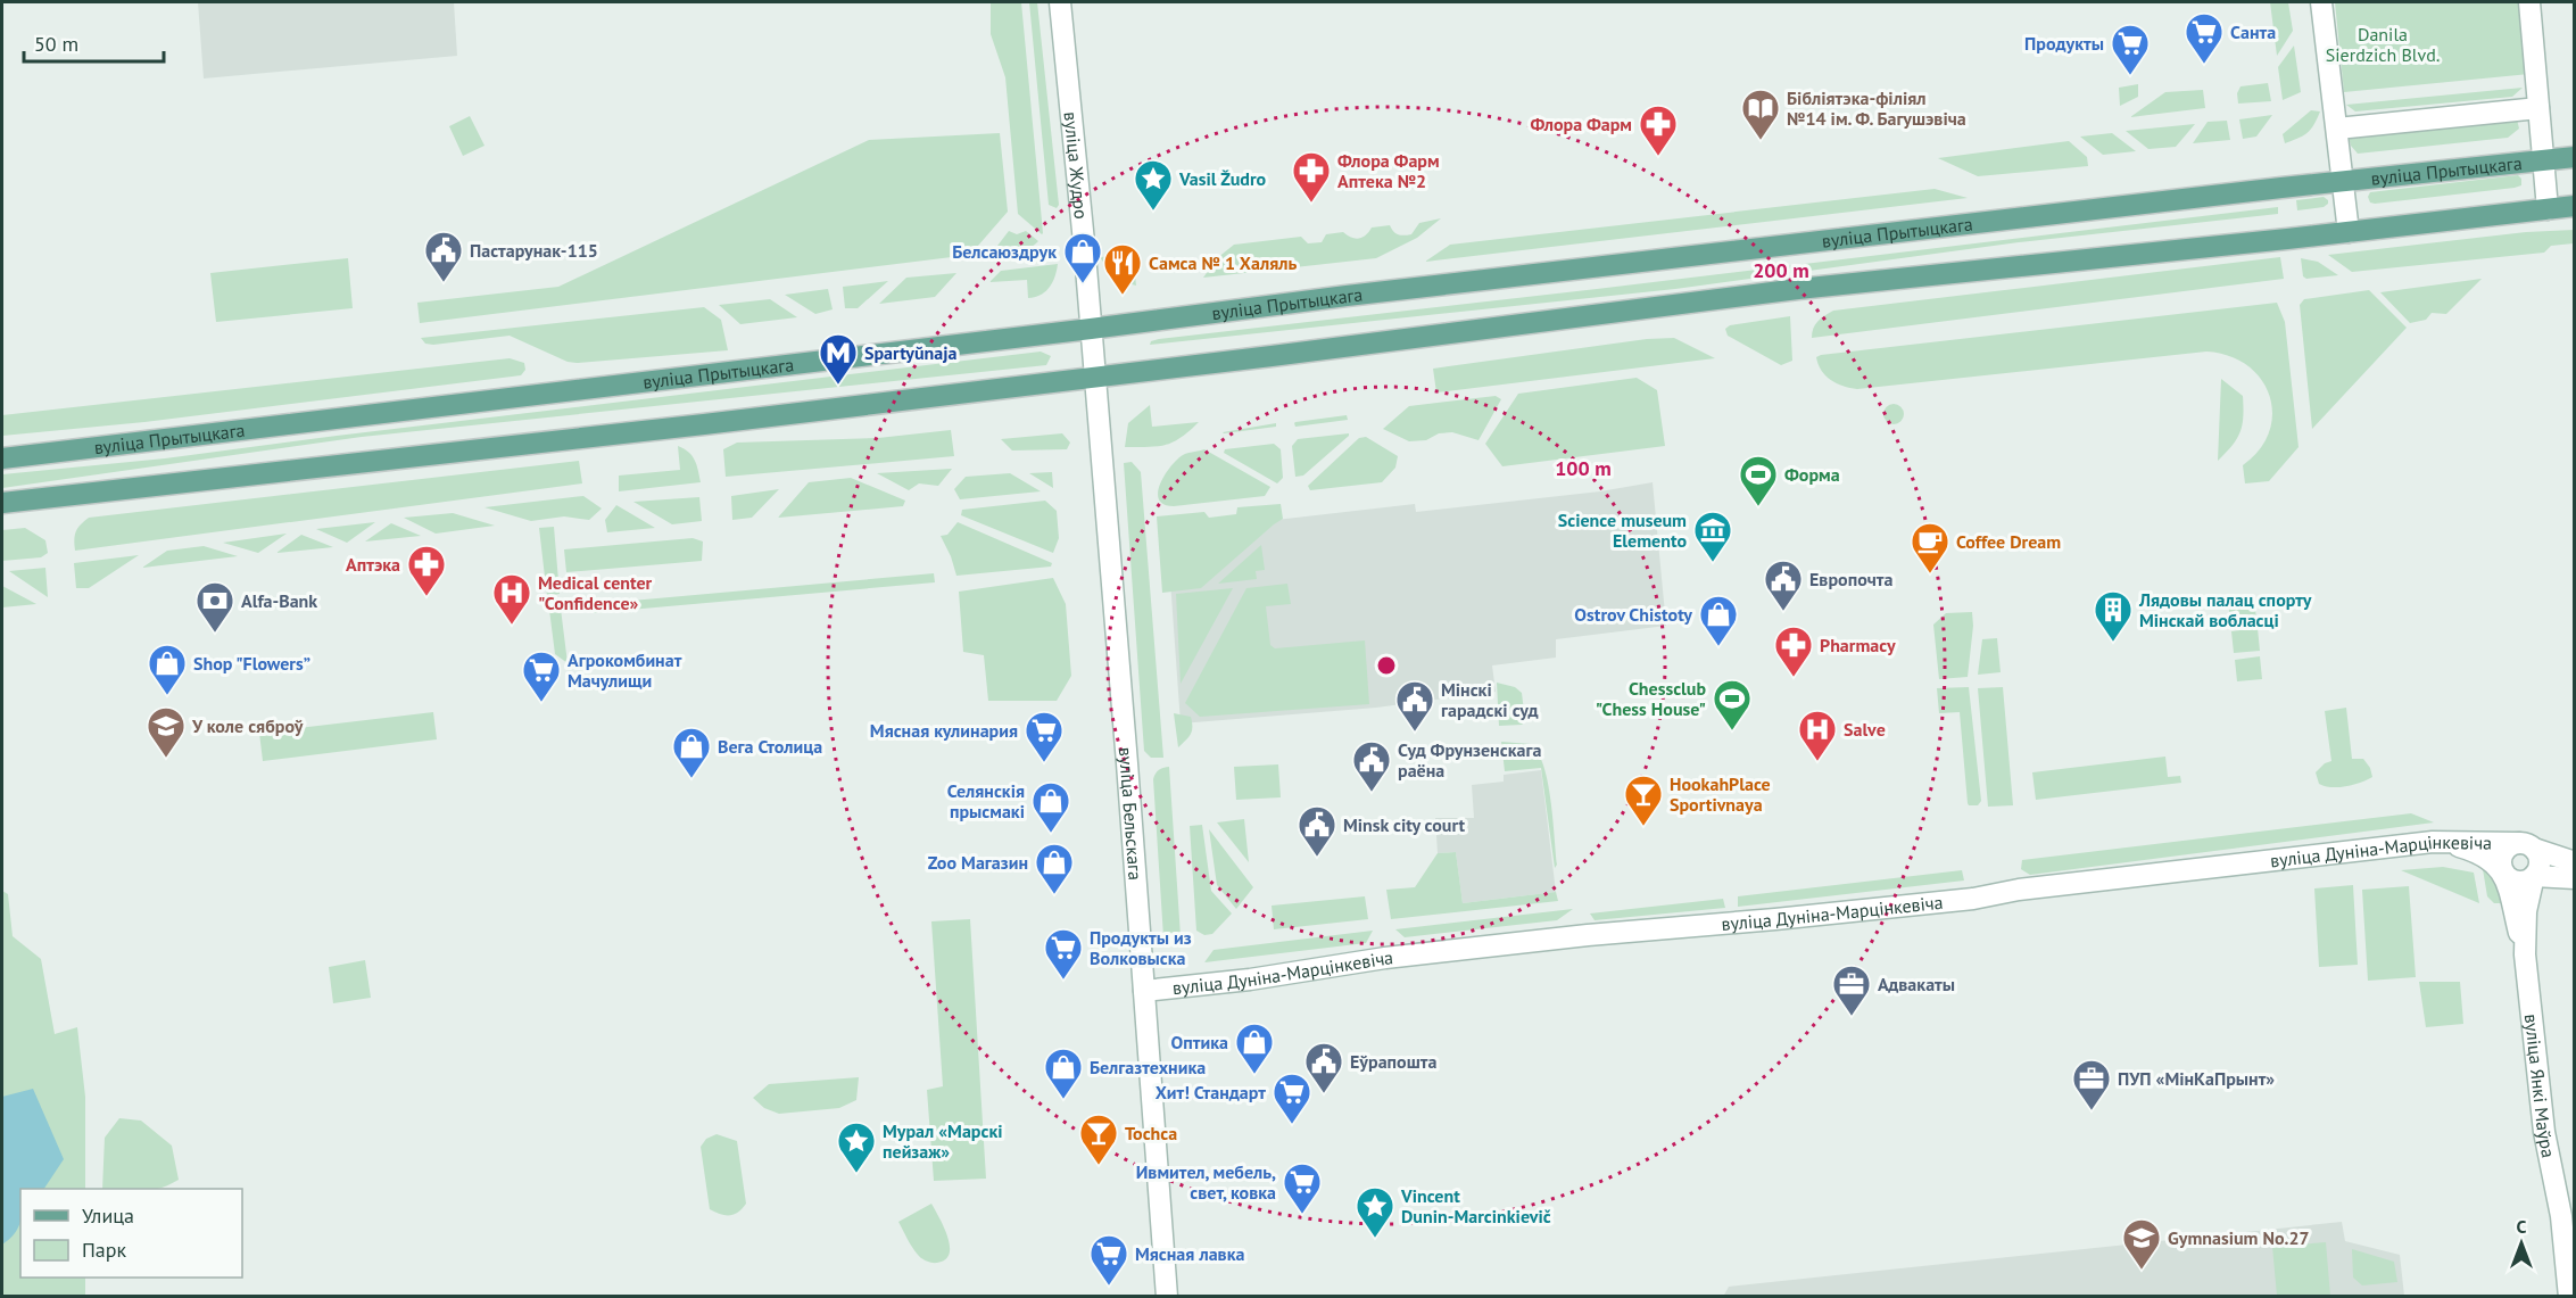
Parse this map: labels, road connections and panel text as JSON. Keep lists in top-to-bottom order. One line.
{"streets":{"main road":["вуліца Прытыцкага"],"street":["вуліца Жудро","вуліца Бельскага","вуліца Дуніна-Марцінкевіча","вуліца Янкі Маўра"]},"crossings":[["вуліца Жудро","вуліца Прытыцкага"],["вуліца Жудро","вуліца Бельскага"],["вуліца Прытыцкага","вуліца Бельскага"],["вуліца Бельскага","вуліца Дуніна-Марцінкевіча"],["вуліца Дуніна-Марцінкевіча","вуліца Янкі Маўра"]],"parks":["Danila Sierdzich Blvd."],"places":{"supermarket":["Санта","Продукты","Агрокомбинат Мачулищи","Мясная кулинария","Продукты из Волковыска","Хит! Стандарт","Ивмител, мебель, свет, ковка","Мясная лавка"],"library":["Бібліятэка-філіял №14 ім. Ф. Багушэвіча"],"pharmacy":["Флора Фарм","Флора Фарм Аптека №2","Аптэка","Pharmacy"],"place":["Vasil Žudro","Мурал «Марскі пейзаж»","Vincent Dunin-Marcinkievič"],"public building":["Пастарунак-115","Европочта","Мінскі гарадскі суд","Суд Фрунзенскага раёна","Minsk city court","Еўрапошта"],"shop":["Белсаюздрук","Ostrov Chistoty","Shop \"Flowers”","Вега Столица","Селянскiя прысмакi","Zoo Магазин","Оптика","Белгазтехника"],"restaurant":["Самса № 1 Халяль"],"metro station":["Spartyŭnaja"],"sports":["Форма","Chessclub \"Chess House\""],"museum":["Science museum Elemento"],"cafe":["Coffee Dream"],"hospital":["Medical center \"Confidence»","Salve"],"bank":["Alfa-Bank"],"building":["Лядовы палац спорту Мінскай вобласці"],"school or university":["У коле сяброў","Gymnasium No.27"],"bar":["HookahPlace Sportivnaya","Tochca"],"office":["Адвакаты","ПУП «МінКаПрынт»"]},"legend":["Улица","Парк"],"scale_bar":"50 m","north":"top","rings":["200 m","100 m"]}
